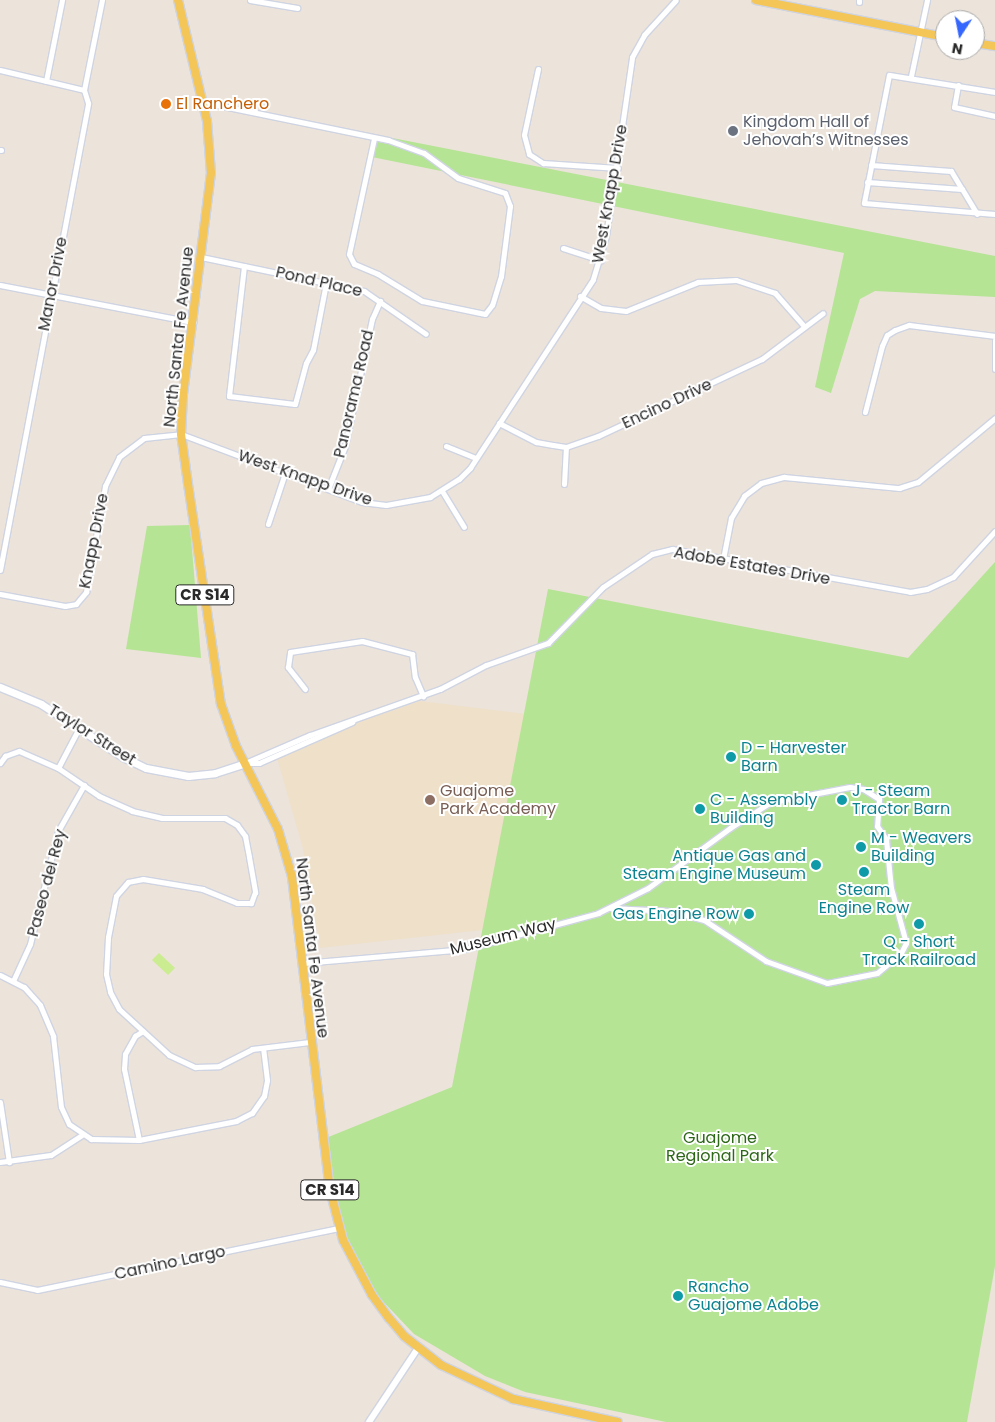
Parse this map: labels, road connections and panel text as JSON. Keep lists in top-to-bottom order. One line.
{"streets":{"main road":["North Santa Fe Avenue","CR S14","Taylor Street"],"street":["West Knapp Drive","Pond Place","Manor Drive","Panorama Road","Encino Drive","Knapp Drive","Adobe Estates Drive","Paseo del Rey","Museum Way","Camino Largo"]},"crossings":[["West Knapp Drive","North Santa Fe Avenue"],["West Knapp Drive","Panorama Road"],["West Knapp Drive","Encino Drive"],["West Knapp Drive","Knapp Drive"],["Pond Place","North Santa Fe Avenue"],["Pond Place","Panorama Road"],["North Santa Fe Avenue","Knapp Drive"],["North Santa Fe Avenue","Adobe Estates Drive"],["North Santa Fe Avenue","Taylor Street"],["North Santa Fe Avenue","Museum Way"],["North Santa Fe Avenue","Camino Largo"],["Adobe Estates Drive","Taylor Street"]],"parks":["Guajome Regional Park"],"places":["El Ranchero","Kingdom Hall of Jehovah’s Witnesses","D - Harvester Barn","Guajome Park Academy","J - Steam Tractor Barn","C - Assembly Building","M - Weavers Building","Antique Gas and Steam Engine Museum","Steam Engine Row","Gas Engine Row","Q - Short Track Railroad","Rancho Guajome Adobe"],"north":"bottom"}
